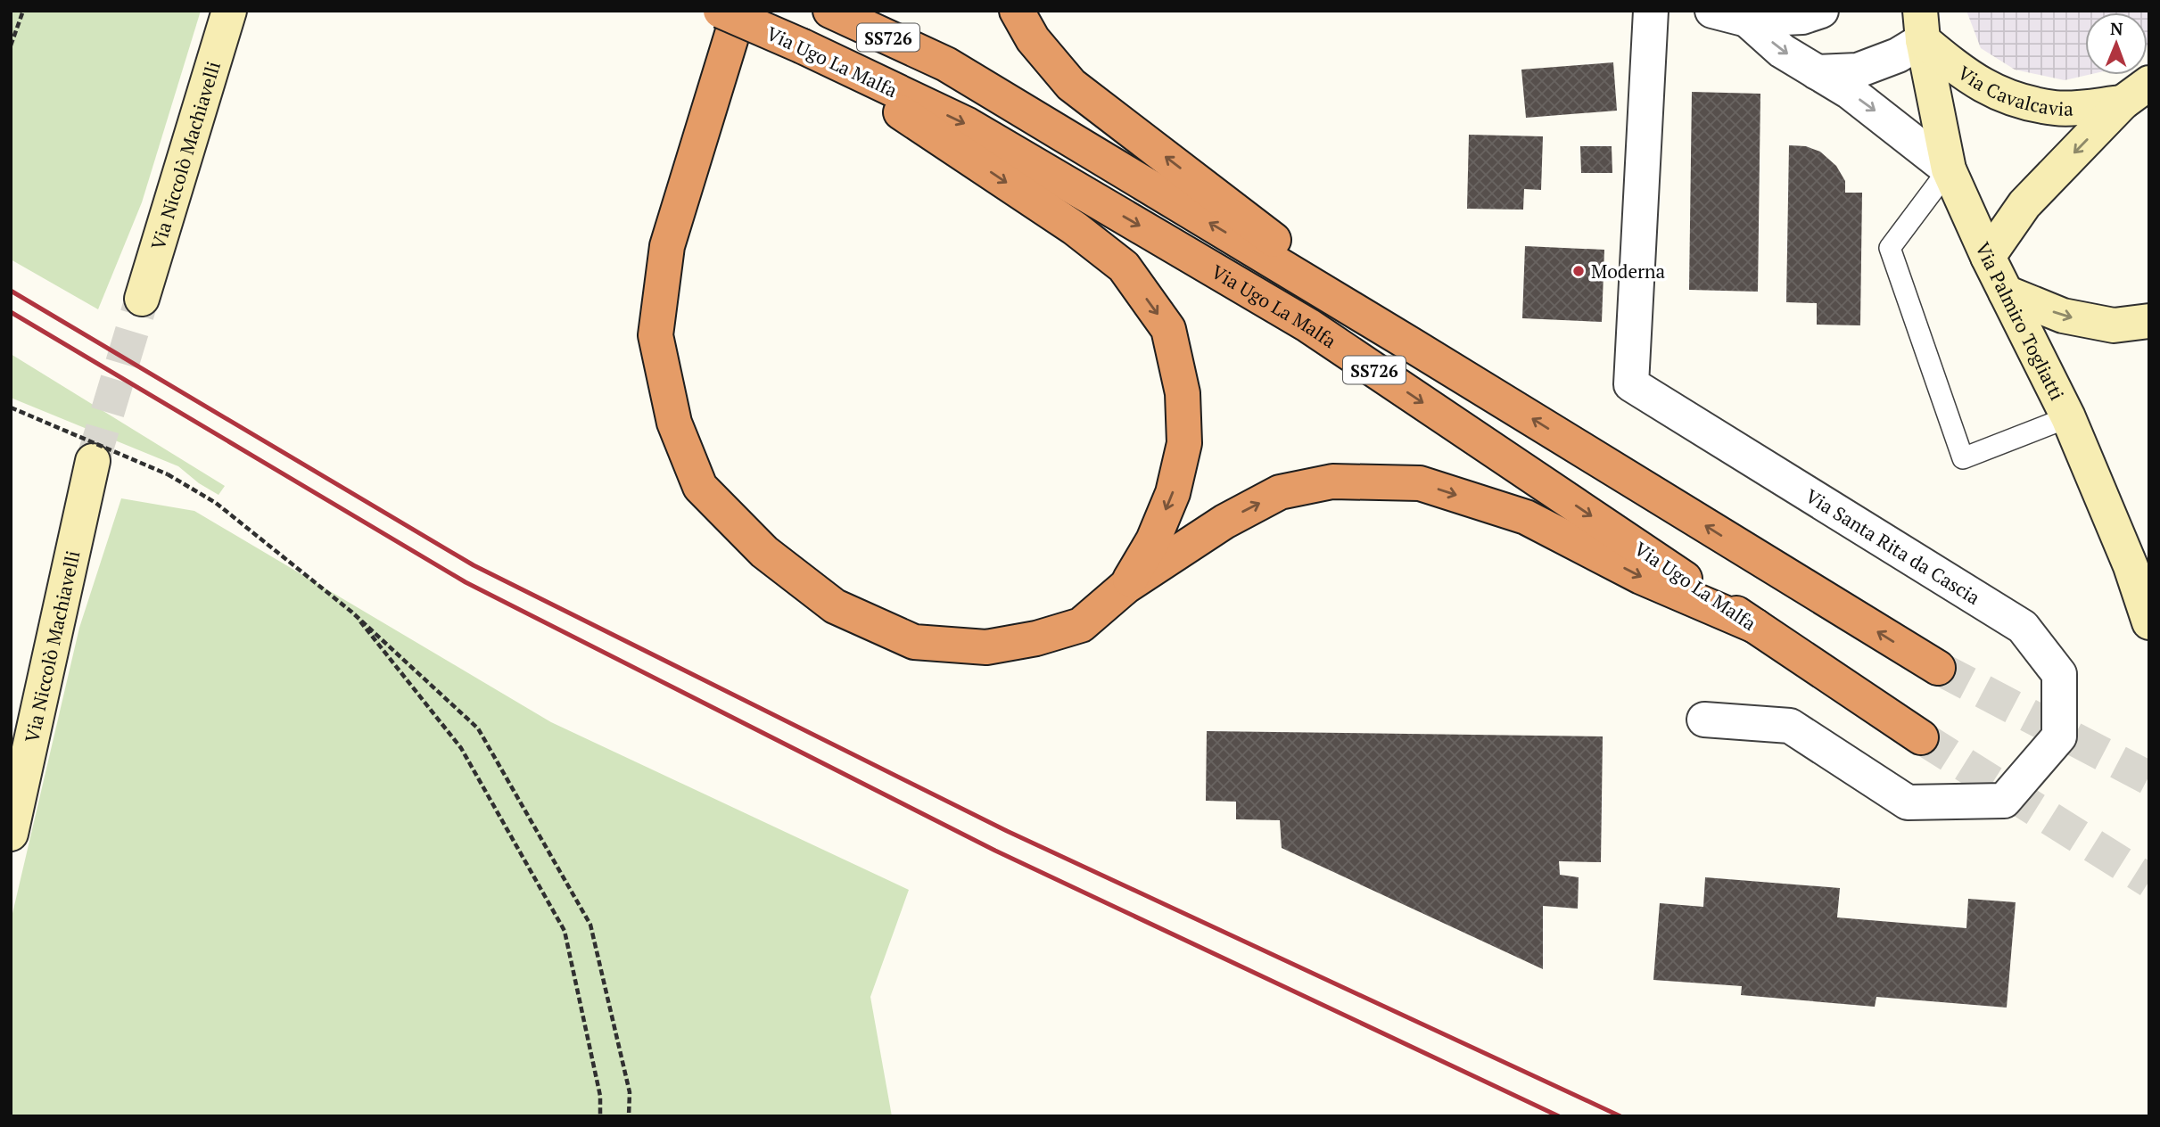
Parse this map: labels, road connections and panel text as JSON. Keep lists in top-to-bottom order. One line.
{"streets":{"highway":["SS726","Via Ugo La Malfa"],"street":["Via Cavalcavia","Via Niccolò Machiavelli","Via Palmiro Togliatti","Via Santa Rita da Cascia"]},"crossings":[["Via Cavalcavia","Via Palmiro Togliatti"]],"one_way":["Via Cavalcavia"],"places":["Moderna"],"north":"top"}
